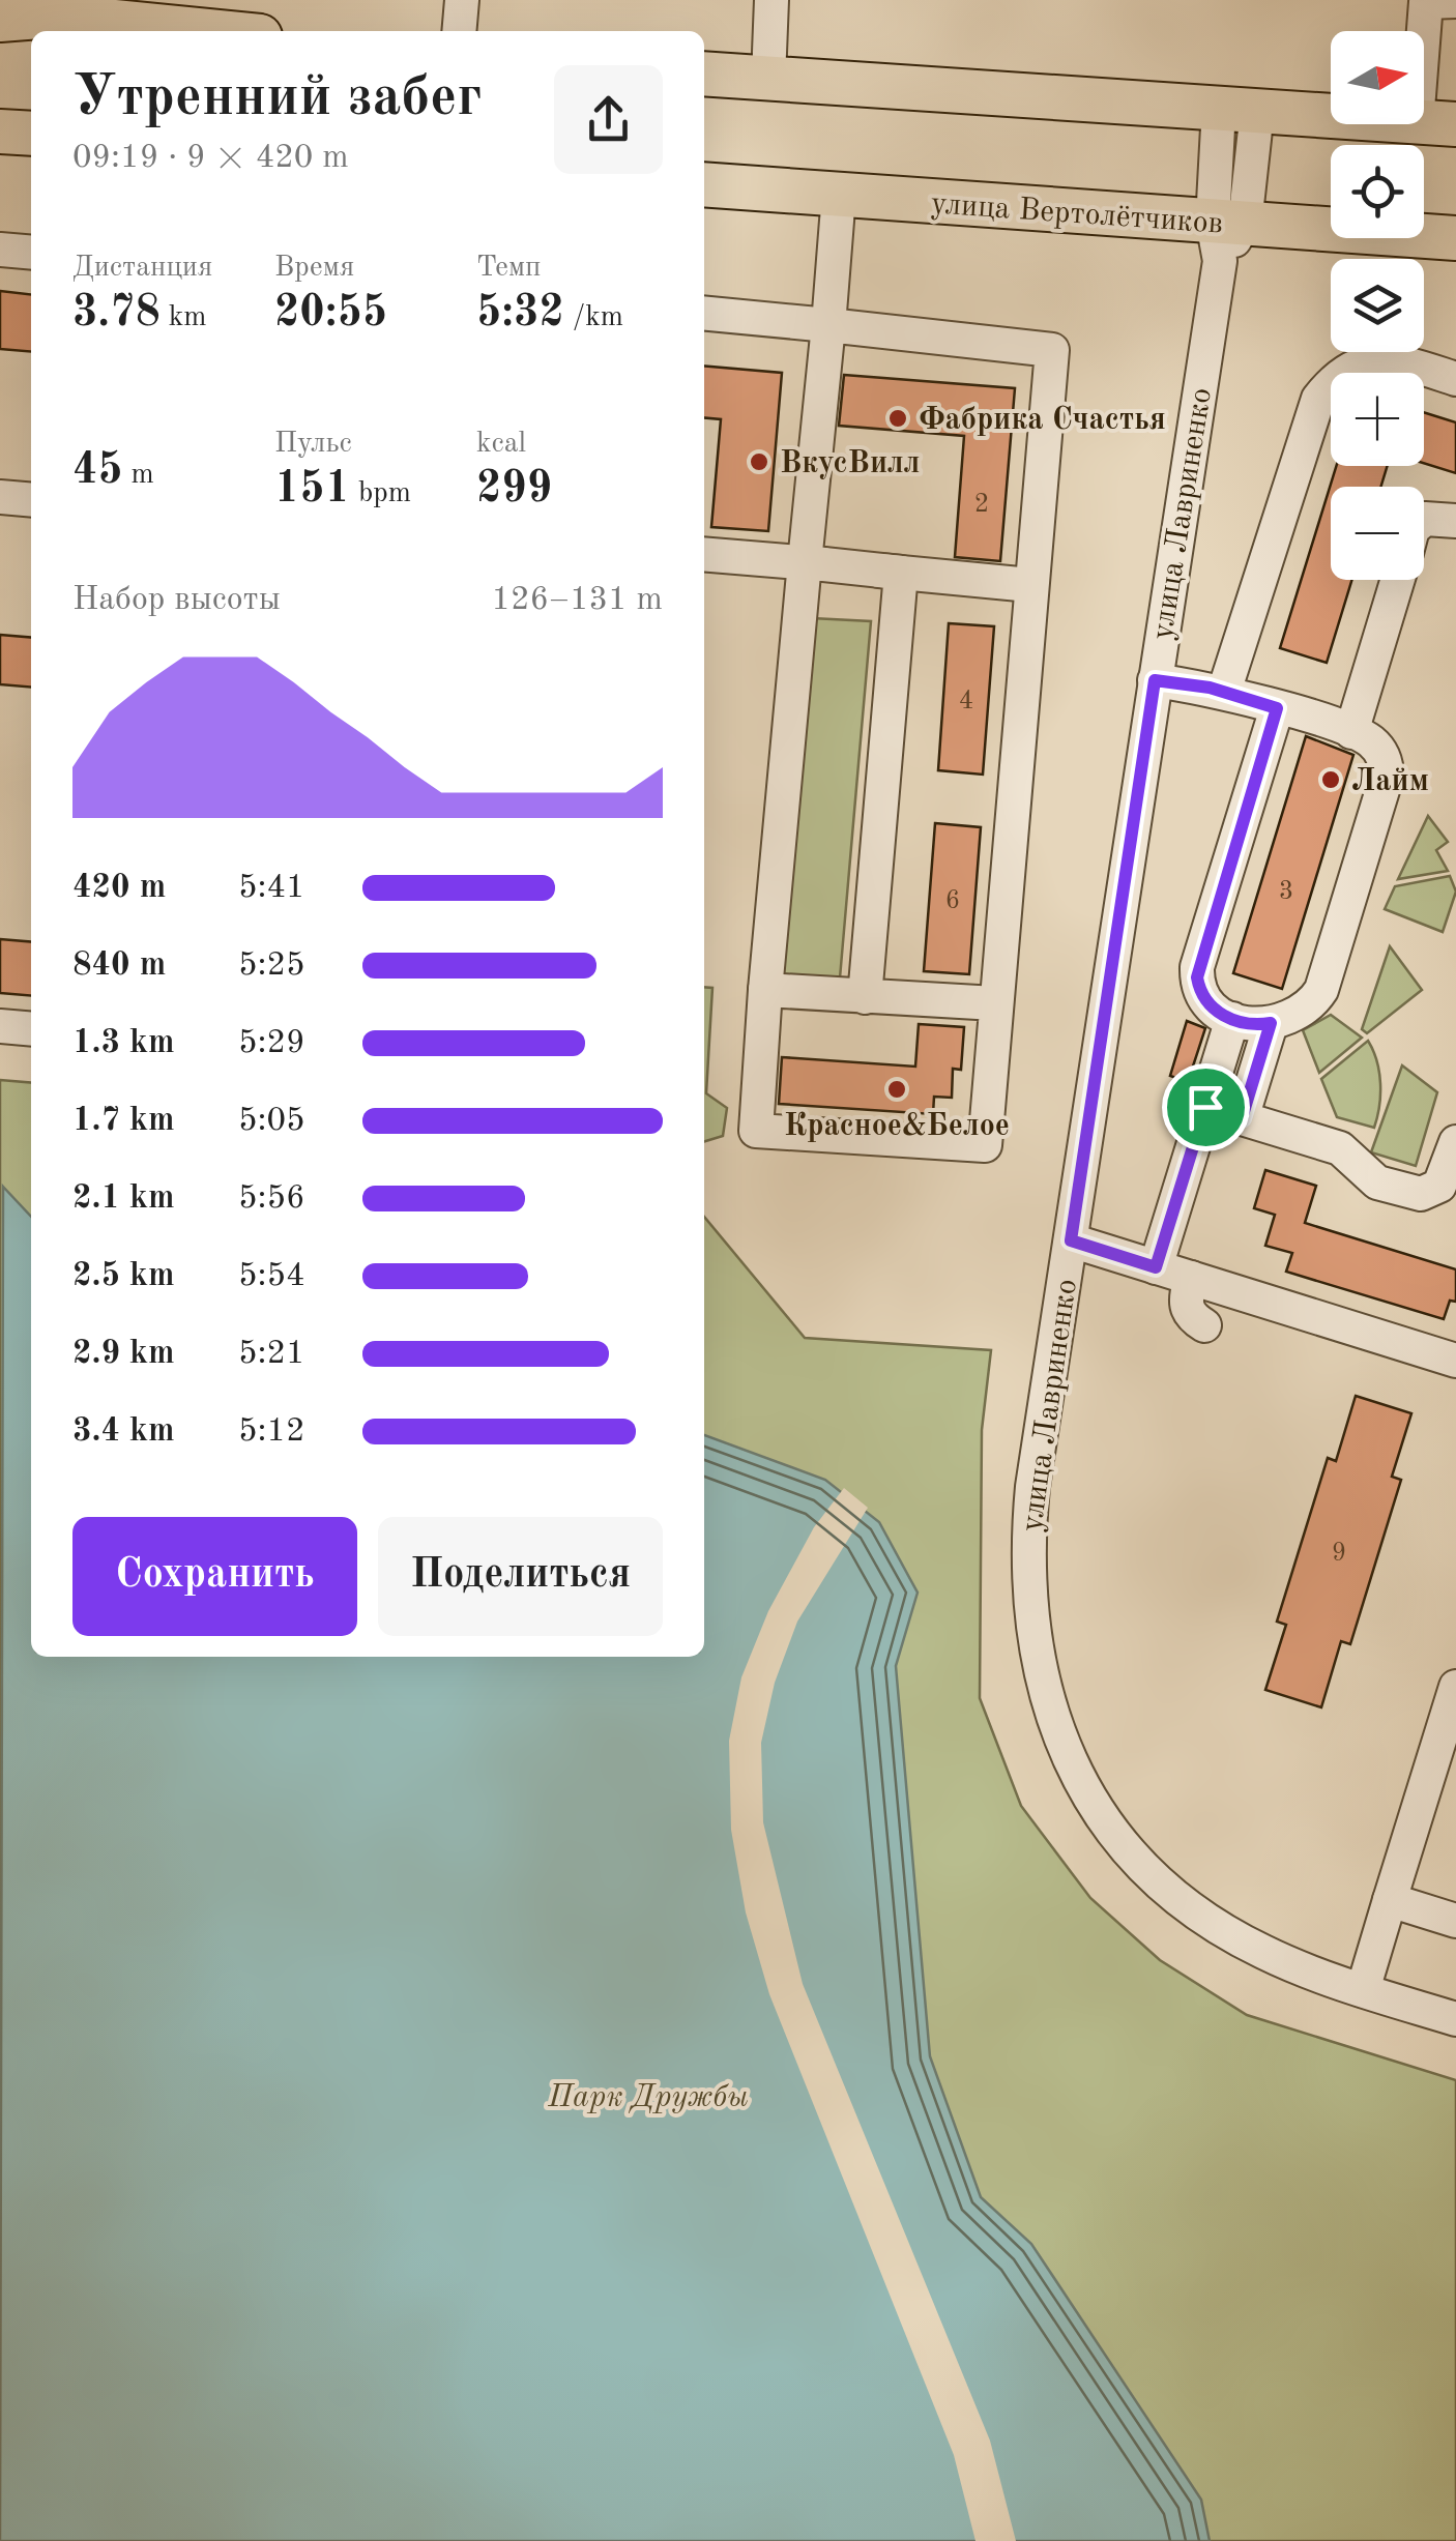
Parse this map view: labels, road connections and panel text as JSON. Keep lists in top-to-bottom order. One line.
{"streets":{"main road":["улица Вертолётчиков"],"street":["улица Лавриненко"]},"crossings":[["улица Вертолётчиков","улица Лавриненко"]],"parks":["Парк Дружбы"],"places":["Фабрика Счастья","ВкусВилл","Лайм","Красное&Белое"],"house_numbers":["2","4","3","6","9"],"north":"right","page":{"map_buttons":["+","−"],"heading":["Утренний забег","09:19 · 9 × 420 m"],"stats":[["Дистанция","3.78 km"],["Время","20:55"],["Темп","5:32 /km"],["45 m"],["Пульс","151 bpm"],["kcal","299"]],"chart":["Набор высоты","126–131 m"],"list":[{"name":"420 m","note":"5:41"},{"name":"840 m","note":"5:25"},{"name":"1.3 km","note":"5:29"},{"name":"1.7 km","note":"5:05"},{"name":"2.1 km","note":"5:56"},{"name":"2.5 km","note":"5:54"},{"name":"2.9 km","note":"5:21"},{"name":"3.4 km","note":"5:12"}],"buttons":["Сохранить","Поделиться"]}}
